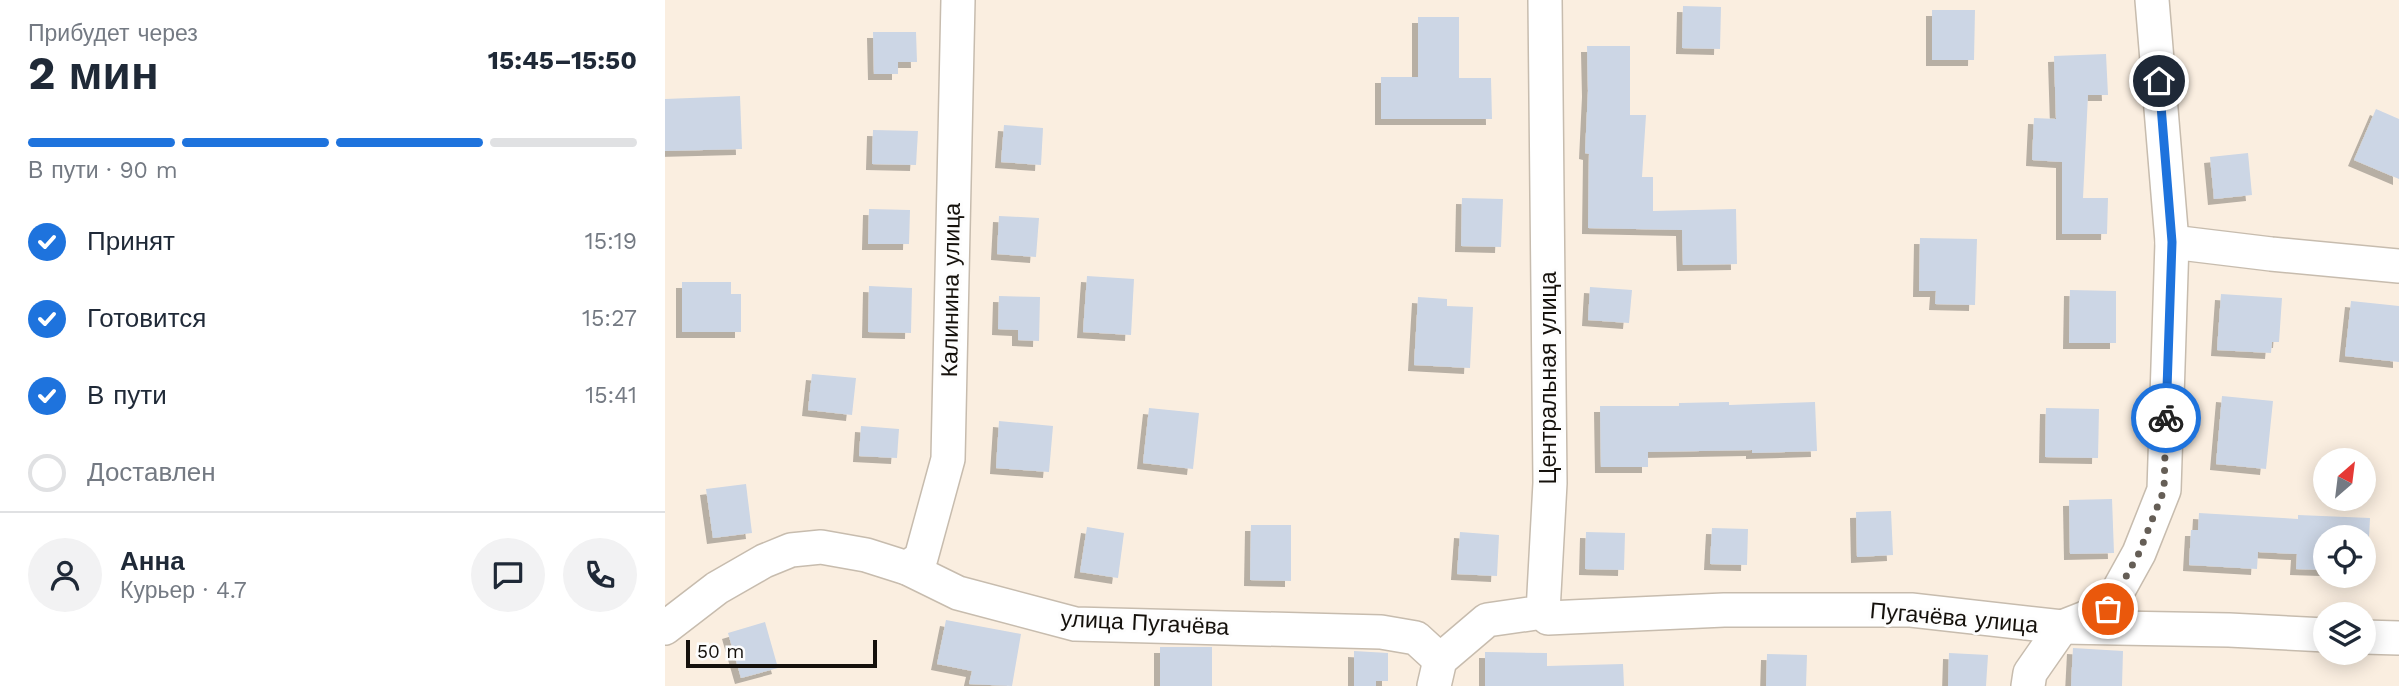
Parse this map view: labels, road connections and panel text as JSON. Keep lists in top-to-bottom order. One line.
{"streets":{"street":["Калинина улица","Центральная улица","Пугачёва улица","улица Пугачёва"]},"crossings":[["Калинина улица","улица Пугачёва"],["Центральная улица","Пугачёва улица"]],"scale_bar":"50 m","north":"top right","page":{"heading":["2 мин","Прибудет через","15:45–15:50"],"panel":["Анна","Курьер · 4.7"],"bar":"В пути · 90 m","list":[["Принят","15:19"],["Готовится","15:27"],["В пути","15:41"],"Доставлен"],"scale":"50 m"}}
